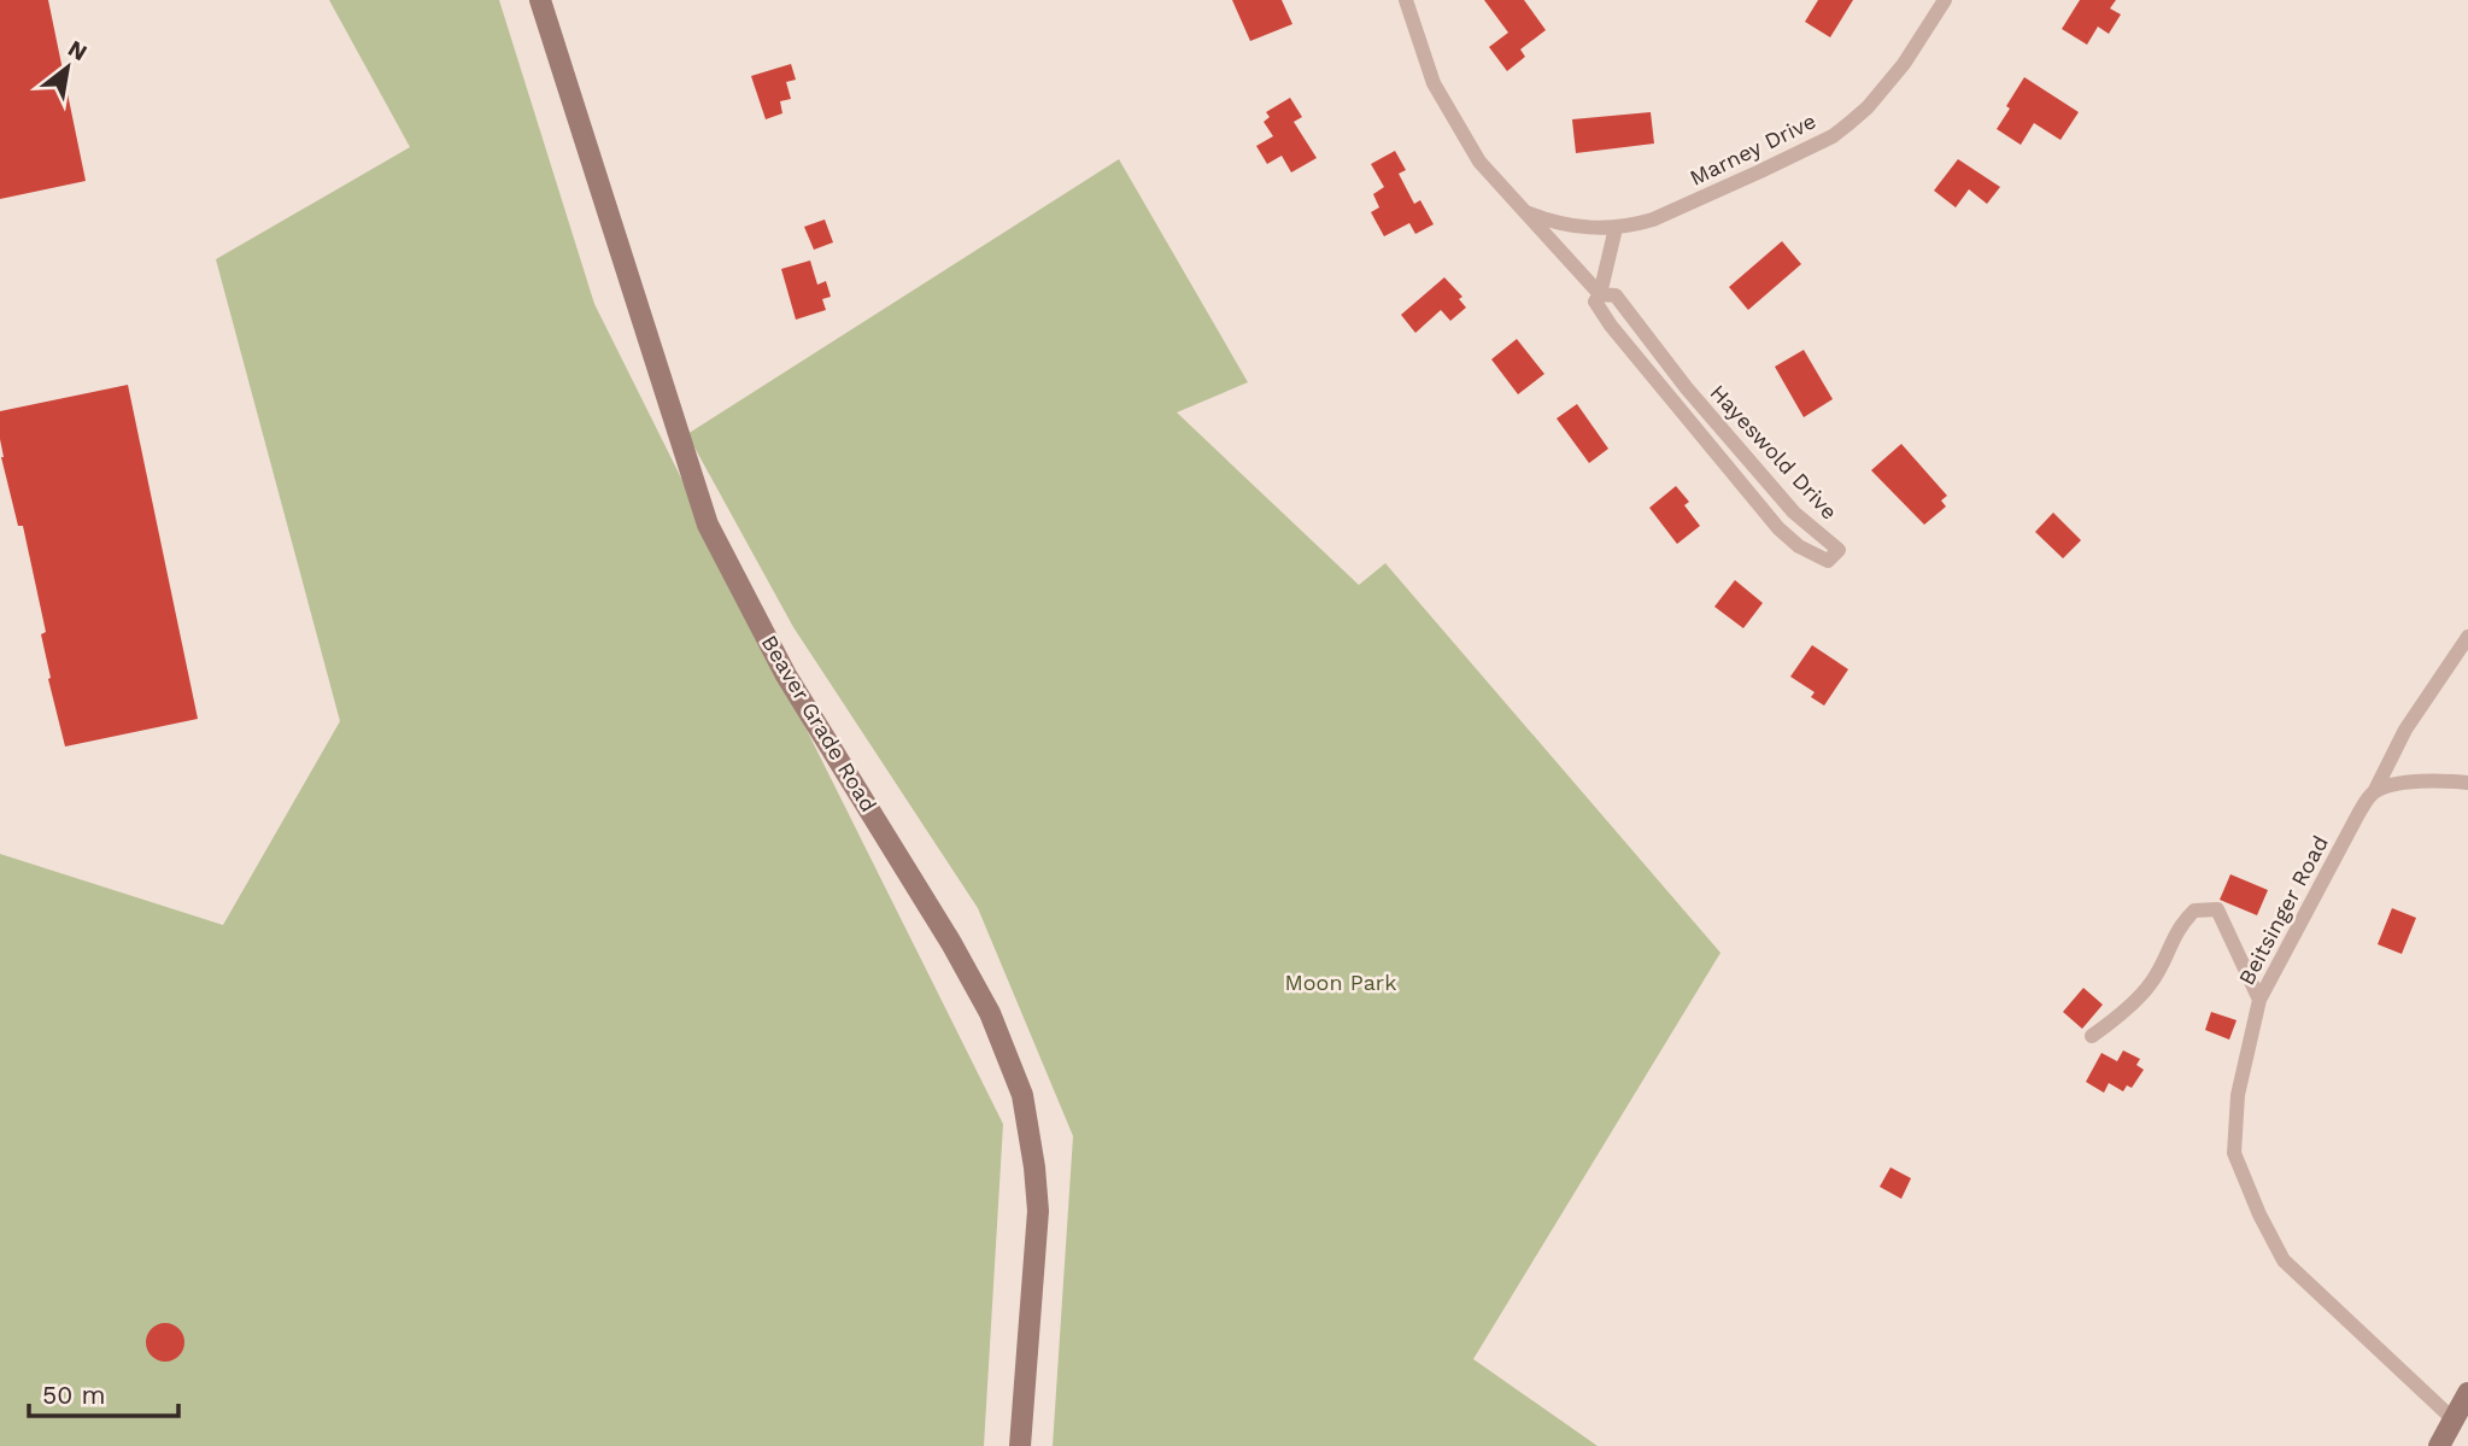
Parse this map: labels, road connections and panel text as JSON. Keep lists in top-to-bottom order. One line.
{"streets":{"main road":["Beaver Grade Road"],"street":["Marney Drive","Hayeswold Drive","Beitsinger Road"]},"crossings":[["Marney Drive","Hayeswold Drive"]],"parks":["Moon Park"],"scale_bar":"50 m","north":"top right"}
